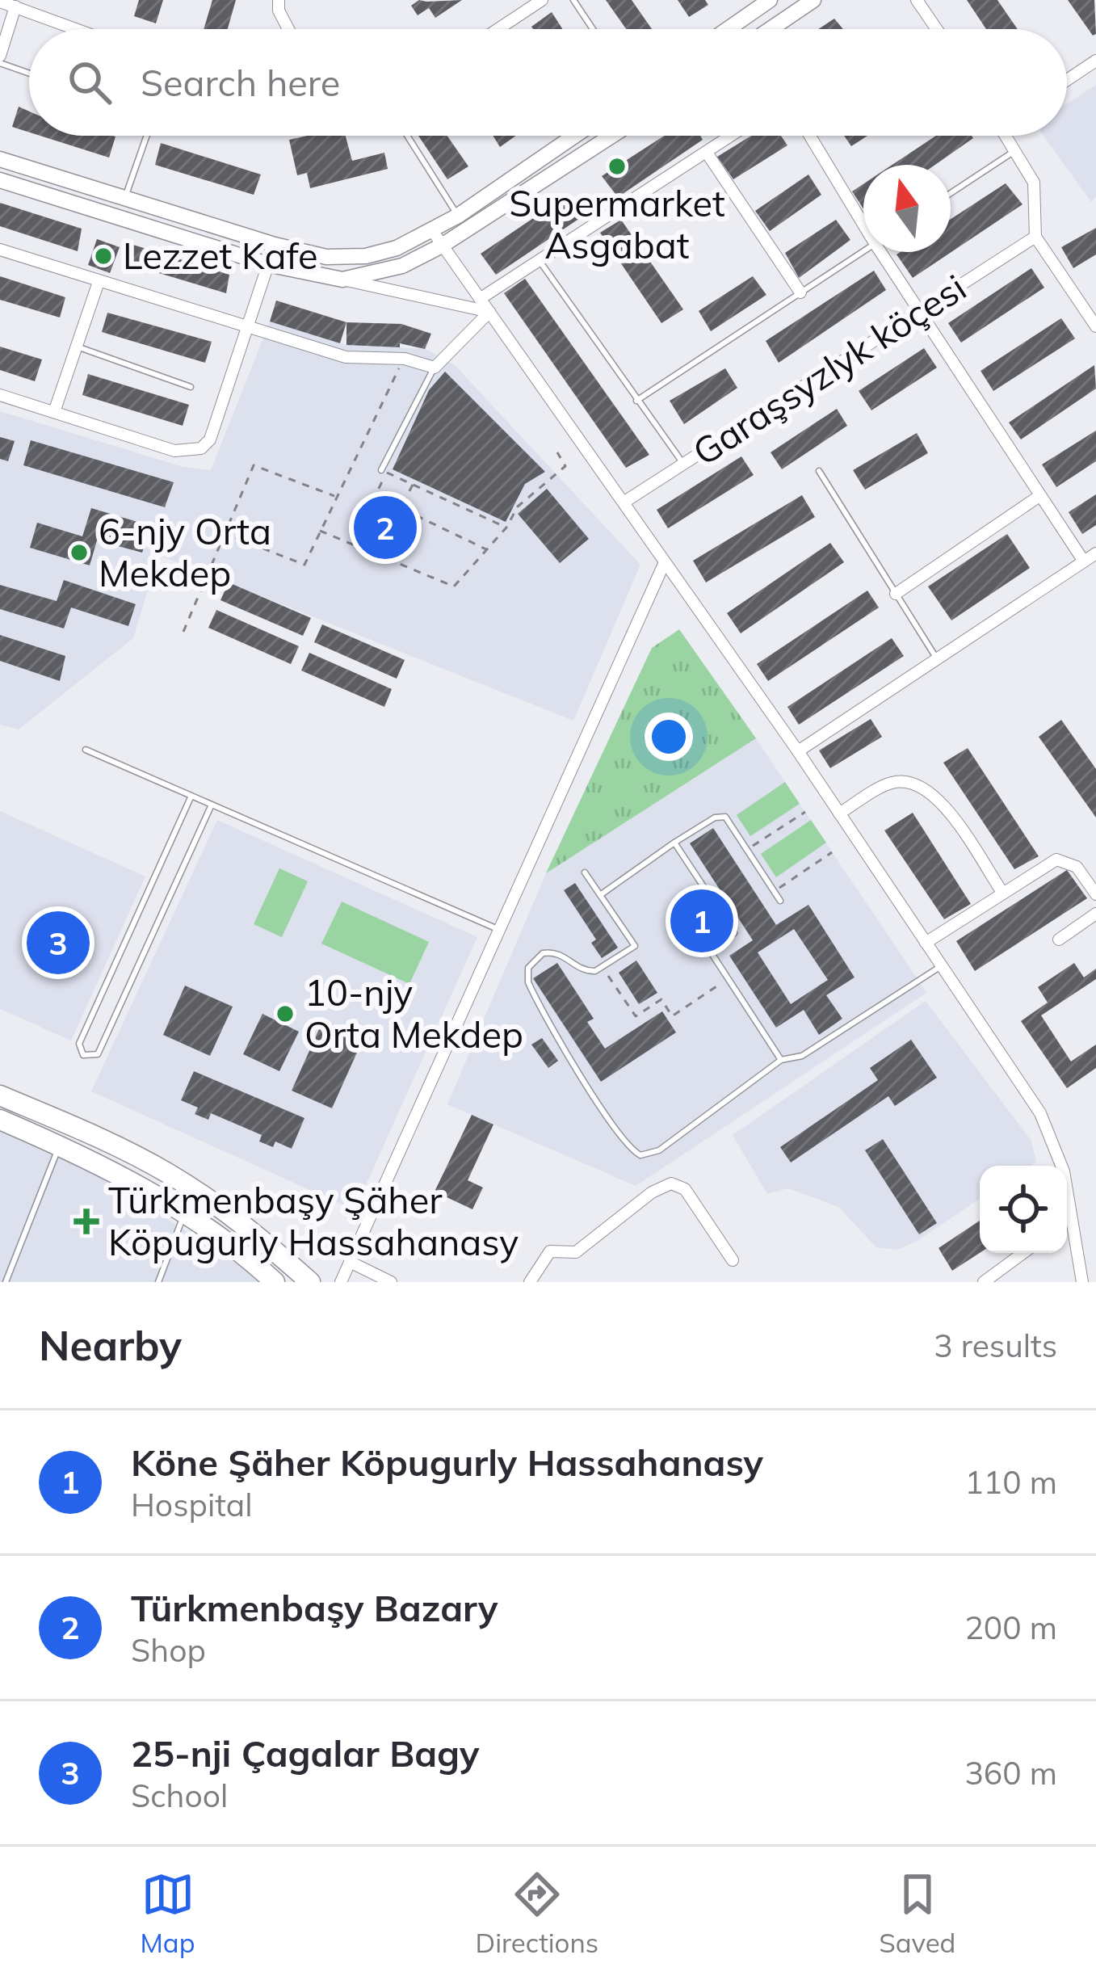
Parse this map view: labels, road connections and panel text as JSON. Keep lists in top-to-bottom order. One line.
{"streets":{"street":["Garaşsyzlyk köçesi"]},"places":{"other":["Supermarket Asgabat","Lezzet Kafe","6-njy Orta Mekdep","10-njy Orta Mekdep"],"health":["Türkmenbaşy Şäher Köpugurly Hassahanasy"]},"north":"top","page":{"search":"Search here","pins":["2","1","3"],"heading":["Nearby","3 results"],"list":[{"mark":"1","name":"Köne Şäher Köpugurly Hassahanasy","note":"Hospital","value":"110 m"},{"mark":"2","name":"Türkmenbaşy Bazary","note":"Shop","value":"200 m"},{"mark":"3","name":"25-nji Çagalar Bagy","note":"School","value":"360 m"}],"nav":["Map","Directions","Saved"]}}
